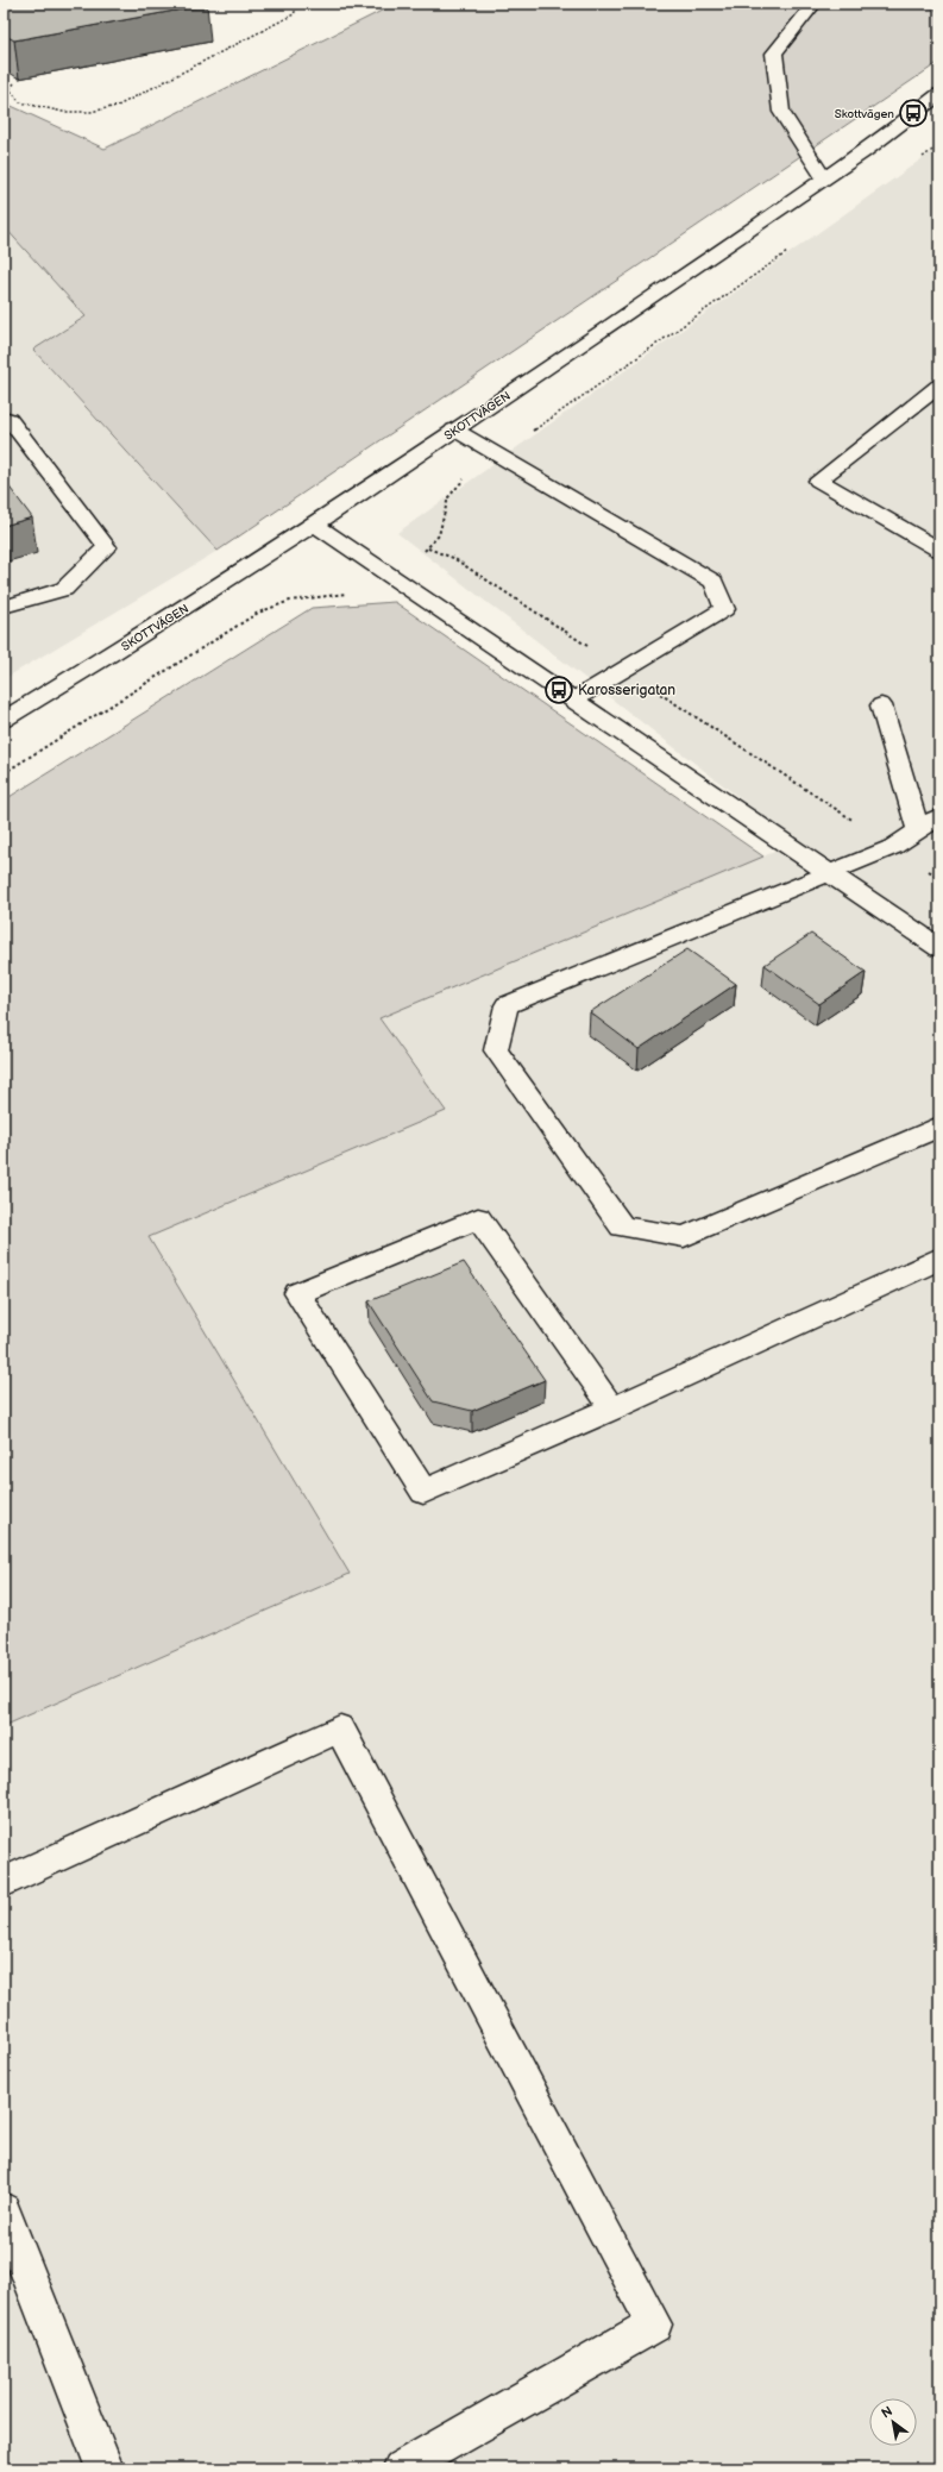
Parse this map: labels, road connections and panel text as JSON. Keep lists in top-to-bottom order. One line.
{"streets":{"street":["SKOTTVÄGEN"]},"places":{"bus stop":["Skottvägen","Karosserigatan"]},"north":"top left"}
